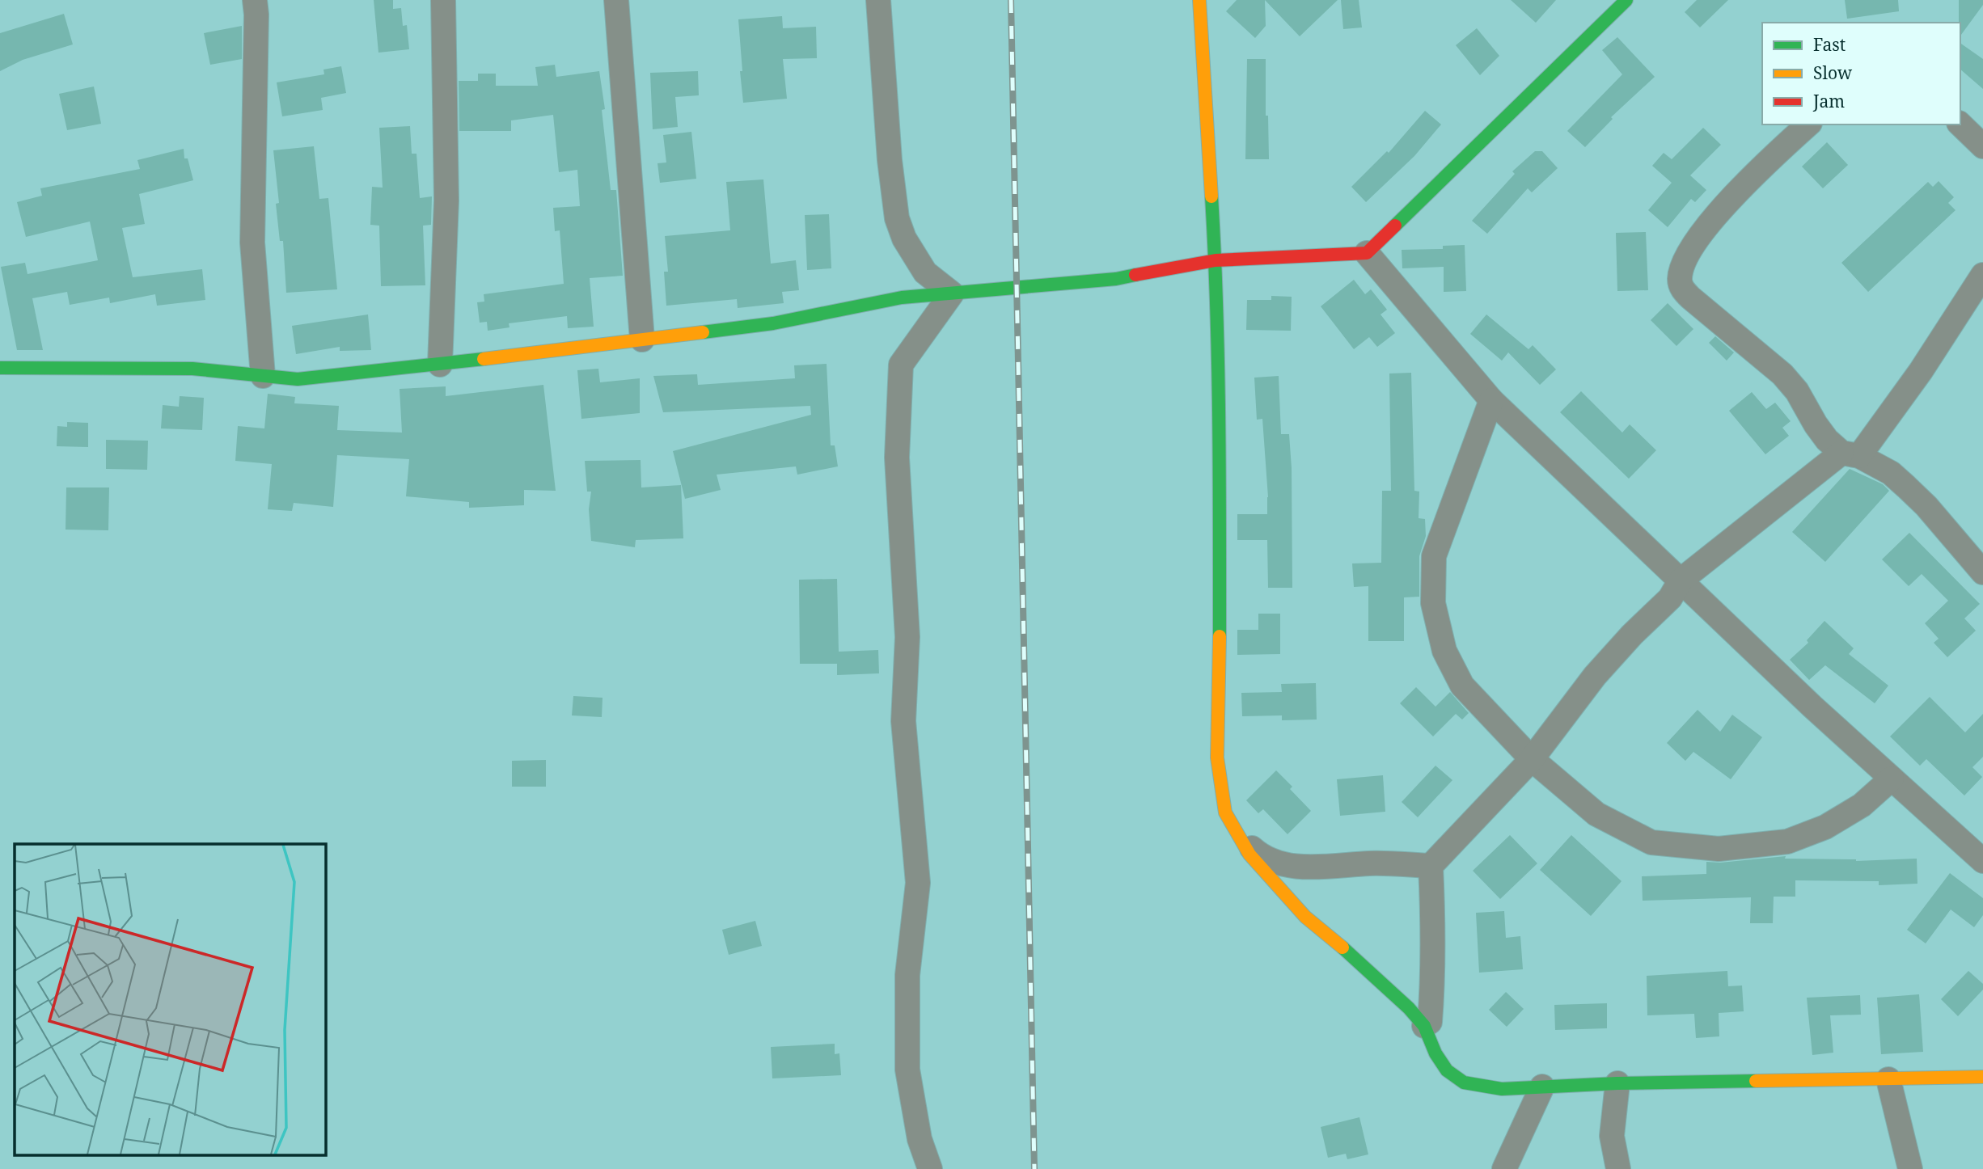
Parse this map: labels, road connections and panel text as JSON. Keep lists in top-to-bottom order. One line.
{"legend":["Fast","Slow","Jam"]}
